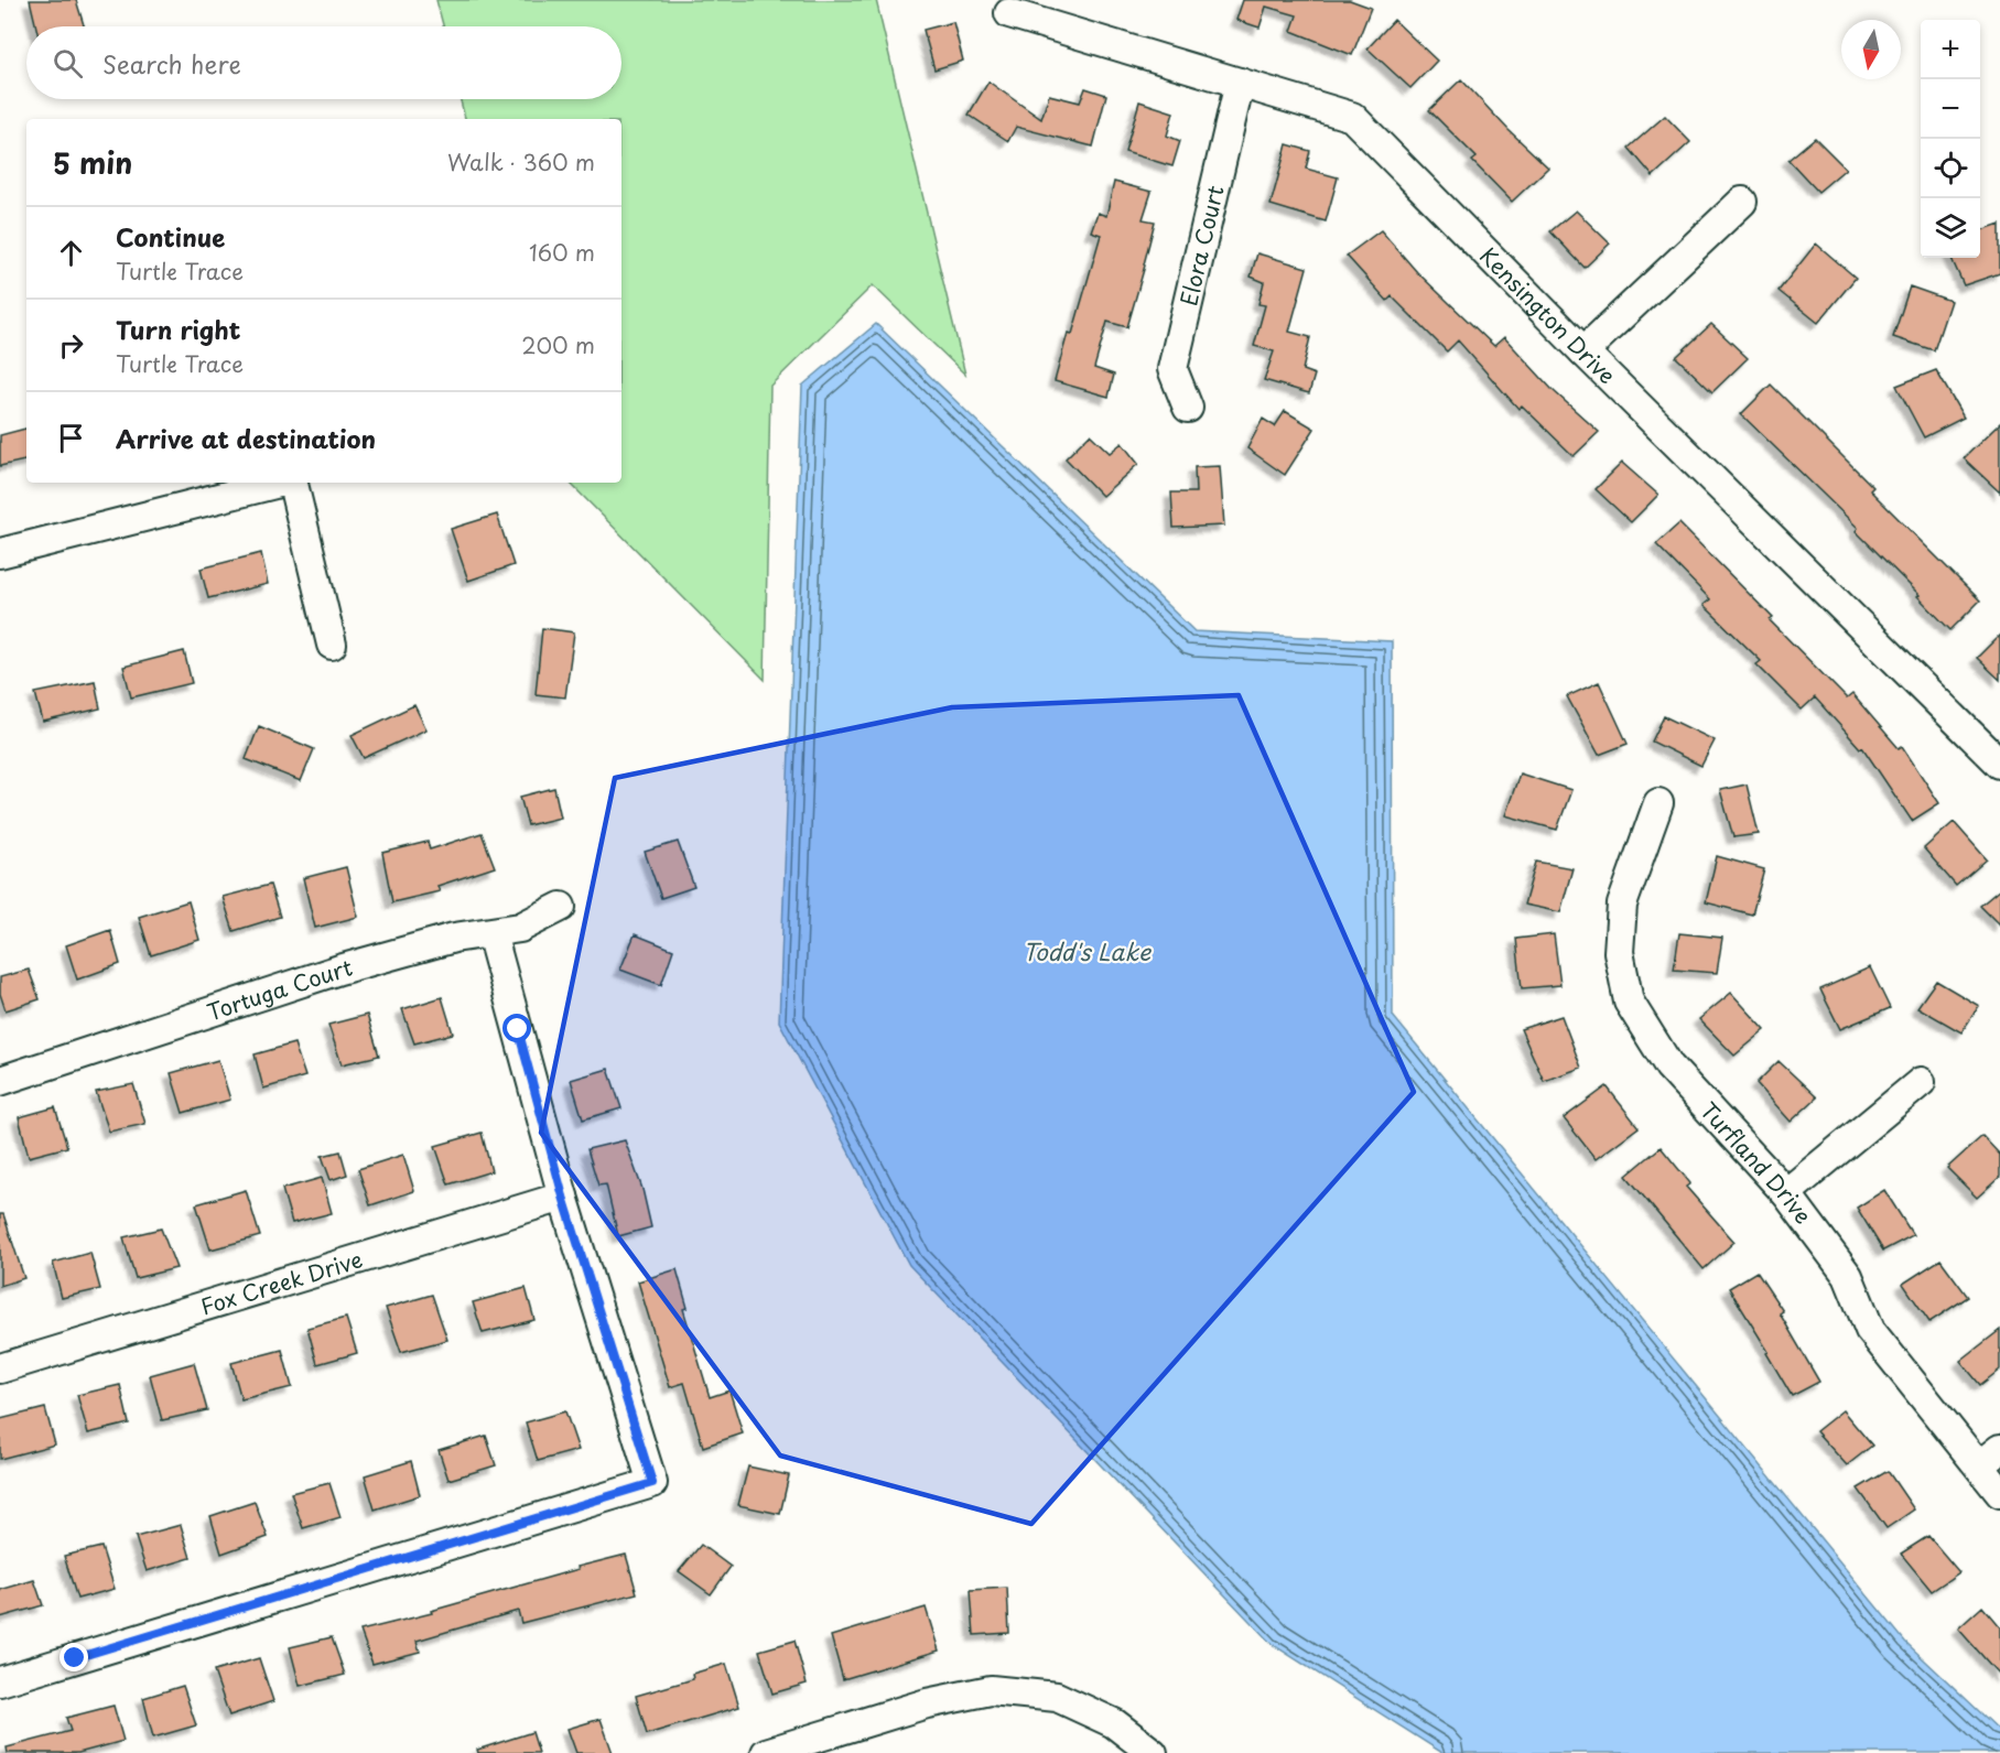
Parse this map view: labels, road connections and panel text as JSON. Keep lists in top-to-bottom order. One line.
{"streets":{"street":["Elora Court","Kensington Drive","Tortuga Court","Turfland Drive","Fox Creek Drive"]},"crossings":[["Elora Court","Kensington Drive"]],"water":["Todd's Lake"],"north":"bottom","page":{"map_buttons":["+","−"],"search":"Search here","heading":["5 min","Walk · 360 m"],"list":[["Continue","Turtle Trace","160 m"],["Turn right","Turtle Trace","200 m"],"Arrive at destination"]}}
